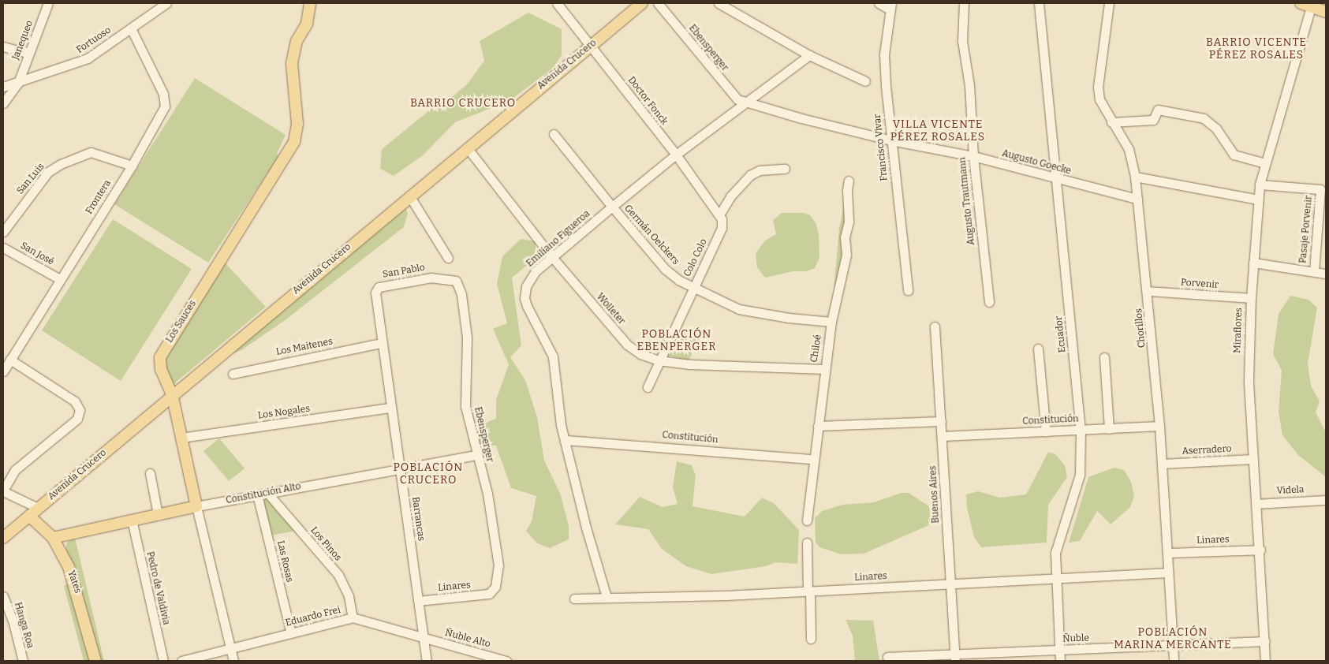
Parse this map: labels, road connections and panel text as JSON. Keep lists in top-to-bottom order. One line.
{"streets":{"main road":["Avenida Crucero","Los Sauces","Constitución Alto","Yates"],"street":["Janequeo","Fortuoso","Ebensperger","Doctor Fonck","Francisco Vivar","Augusto Goecke","San Luis","Frontera","Augusto Trautmann","Pasaje Porvenir","Germán Oelckers","Emiliano Figueroa","San José","Colo Colo","San Pablo","Porvenir","Wolleter","Chorillos","Miraflores","Ecuador","Los Maitenes","Chiloé","Los Nogales","Constitución","Aserradero","Videla","Buenos Aires","Barrancas","Linares","Los Pinos","Las Rosas","Pedro de Valdivia","Eduardo Frei","Hanga Roa","Ñuble Alto","Ñuble"]},"crossings":[["Janequeo","Fortuoso"],["Fortuoso","Frontera"],["Ebensperger","Augusto Goecke"],["Ebensperger","Emiliano Figueroa"],["Ebensperger","San Pablo"],["Ebensperger","Constitución Alto"],["Ebensperger","Linares"],["Avenida Crucero","Doctor Fonck"],["Avenida Crucero","Wolleter"],["Avenida Crucero","Los Sauces"],["Avenida Crucero","Yates"],["Doctor Fonck","Emiliano Figueroa"],["Doctor Fonck","Colo Colo"],["Francisco Vivar","Augusto Goecke"],["Augusto Goecke","Augusto Trautmann"],["Augusto Goecke","Emiliano Figueroa"],["Augusto Goecke","Chorillos"],["Augusto Goecke","Ecuador"],["San Luis","Frontera"],["Frontera","San José"],["Pasaje Porvenir","Miraflores"],["Germán Oelckers","Emiliano Figueroa"],["Germán Oelckers","Colo Colo"],["Germán Oelckers","Chiloé"],["Emiliano Figueroa","Wolleter"],["Emiliano Figueroa","Constitución"],["Emiliano Figueroa","Linares"],["Colo Colo","Wolleter"],["San Pablo","Barrancas"],["Porvenir","Chorillos"],["Porvenir","Miraflores"],["Wolleter","Chiloé"],["Los Sauces","Los Nogales"],["Los Sauces","Constitución Alto"],["Los Sauces","Eduardo Frei"],["Chorillos","Constitución"],["Chorillos","Aserradero"],["Chorillos","Linares"],["Chorillos","Ñuble"],["Miraflores","Aserradero"],["Miraflores","Videla"],["Miraflores","Linares"],["Miraflores","Ñuble"],["Ecuador","Constitución"],["Ecuador","Linares"],["Ecuador","Ñuble"],["Los Maitenes","Barrancas"],["Chiloé","Constitución"],["Los Nogales","Barrancas"],["Constitución","Buenos Aires"],["Constitución Alto","Barrancas"],["Constitución Alto","Los Pinos"],["Constitución Alto","Las Rosas"],["Constitución Alto","Yates"],["Constitución Alto","Pedro de Valdivia"],["Buenos Aires","Linares"],["Buenos Aires","Ñuble"],["Barrancas","Linares"],["Barrancas","Eduardo Frei"],["Barrancas","Ñuble Alto"],["Los Pinos","Eduardo Frei"],["Las Rosas","Eduardo Frei"],["Eduardo Frei","Ñuble Alto"]],"districts":["BARRIO VICENTE PÉREZ ROSALES","BARRIO CRUCERO","VILLA VICENTE PÉREZ ROSALES","POBLACIÓN EBENPERGER","POBLACIÓN CRUCERO","POBLACIÓN MARINA MERCANTE"]}
